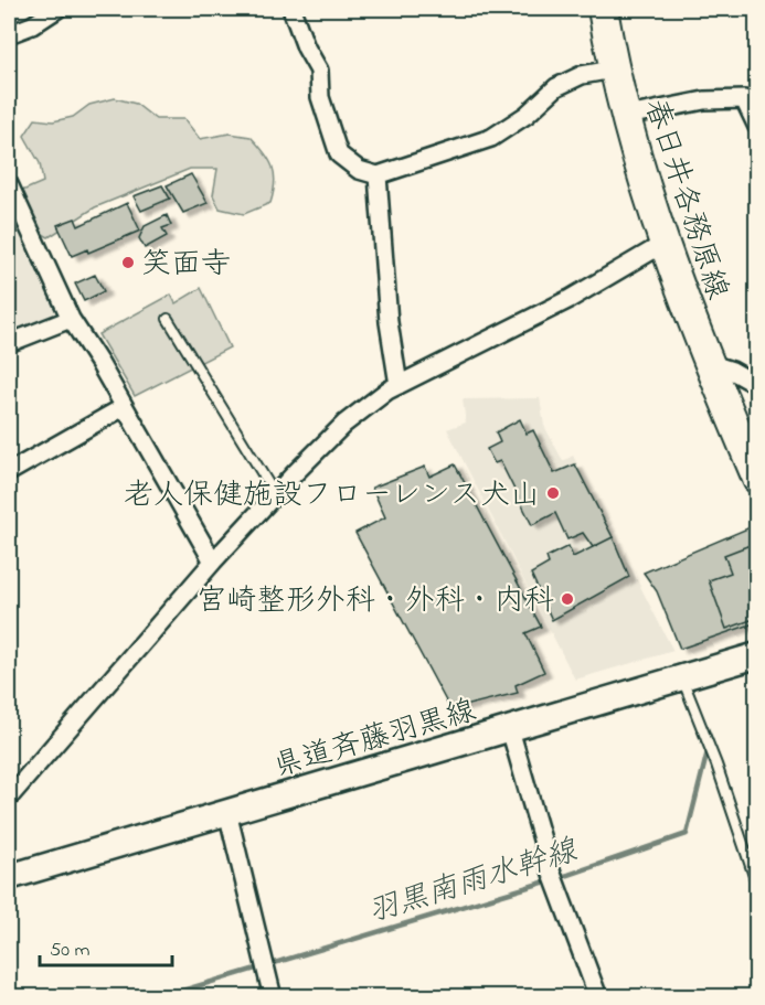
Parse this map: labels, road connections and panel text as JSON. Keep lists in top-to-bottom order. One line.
{"streets":{"main road":["春日井各務原線","県道斉藤羽黒線"]},"water":["羽黒南雨水幹線"],"places":["笑面寺","老人保健施設フローレンス犬山","宮崎整形外科・外科・内科"],"scale_bar":"50 m"}
